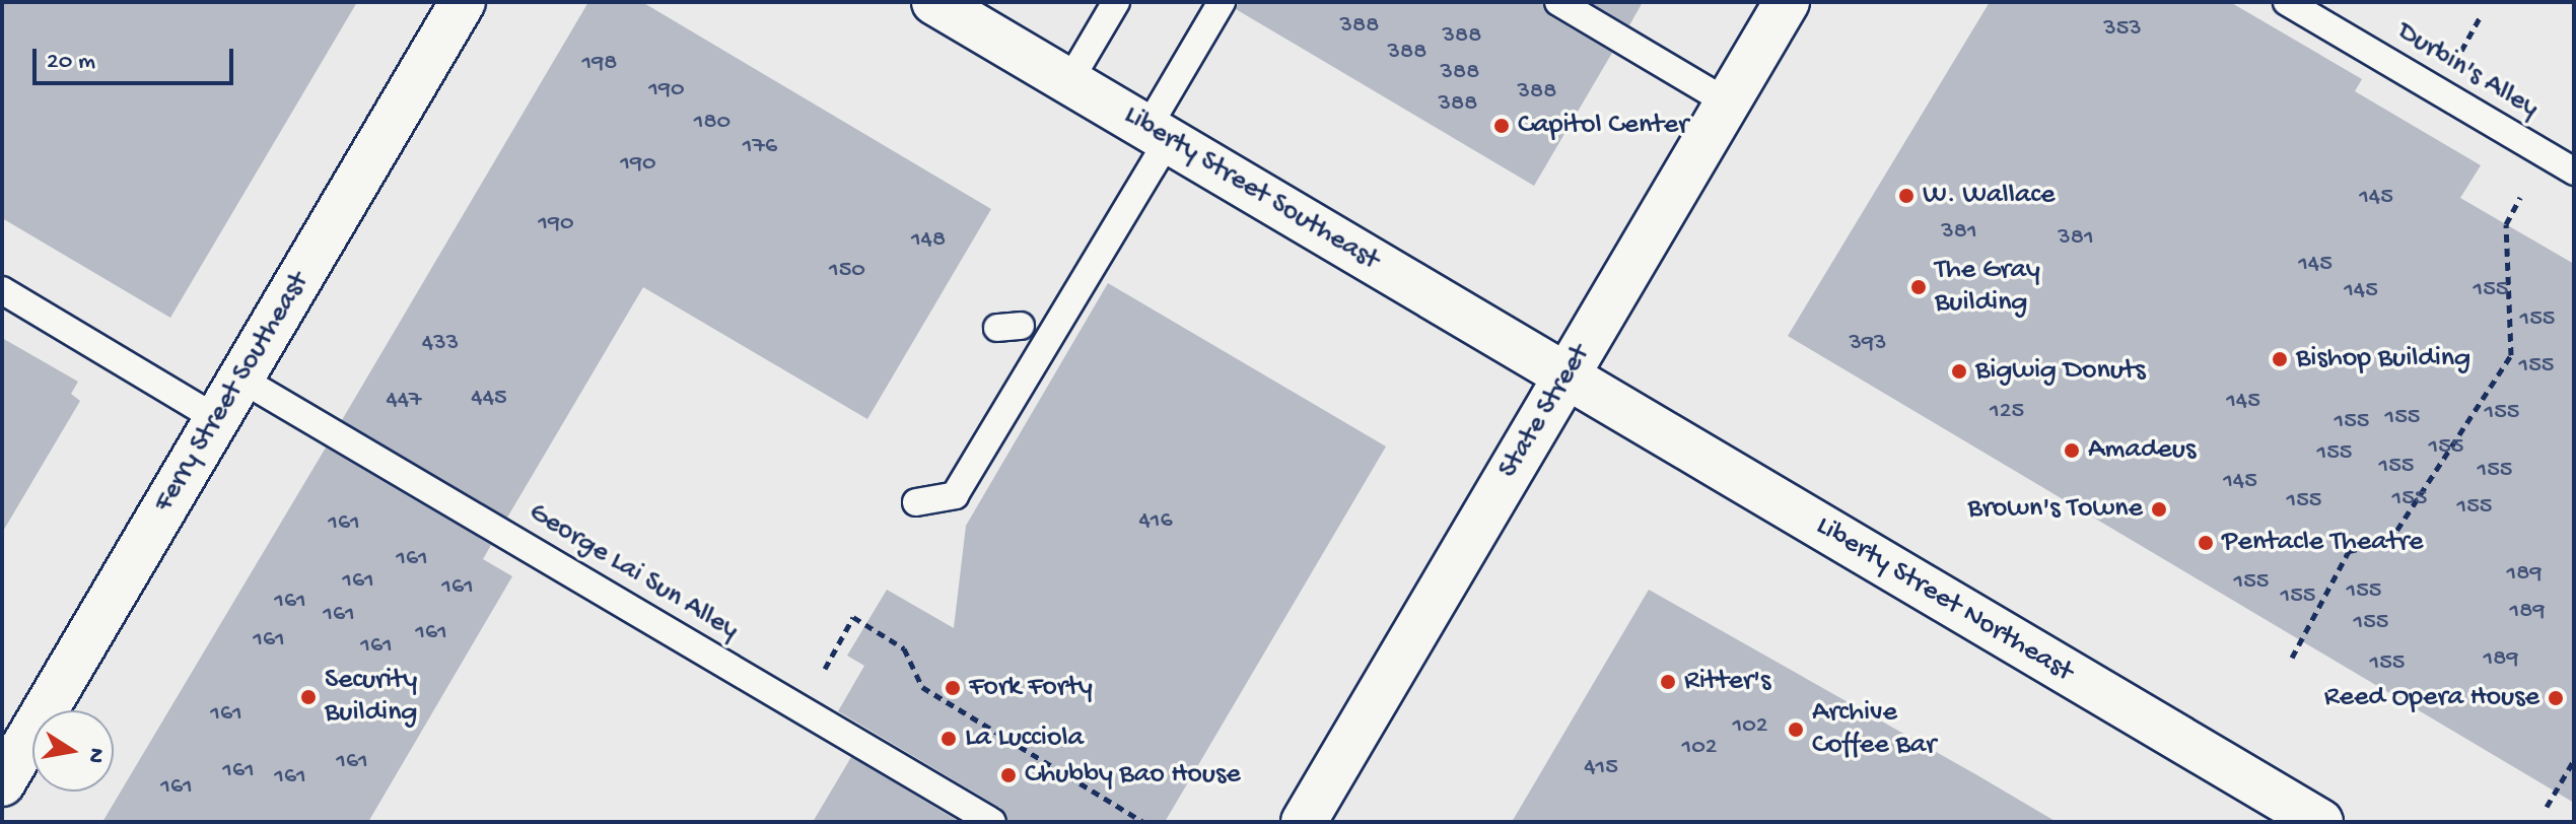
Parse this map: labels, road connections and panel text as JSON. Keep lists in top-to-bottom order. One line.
{"streets":{"main road":["Liberty Street Southeast","Ferry Street Southeast","State Street","Liberty Street Northeast"],"lane":["Durbin's Alley","George Lai Sun Alley"]},"crossings":[["Liberty Street Southeast","State Street"],["Liberty Street Southeast","Liberty Street Northeast"],["Ferry Street Southeast","George Lai Sun Alley"],["State Street","Liberty Street Northeast"]],"places":["Capitol Center","W. Wallace","The Gray Building","Bishop Building","Bigwig Donuts","Amadeus","Brown's Towne","Pentacle Theatre","Ritter's","Fork Forty","Security Building","Reed Opera House","Archive Coffee Bar","La Lucciola","Chubby Bao House"],"house_numbers":["388","353","388","388","198","388","190","388","388","180","176","190","145","190","381","381","148","145","150","155","145","155","433","393","155","445","447","145","125","155","155","155","155","155","155","155","145","155","155","155","416","161","161","189","161","155","161","155","155","161","189","161","155","161","161","161","189","155","161","102","102","161","415","161","161","161"],"scale_bar":"20 m","north":"right"}
